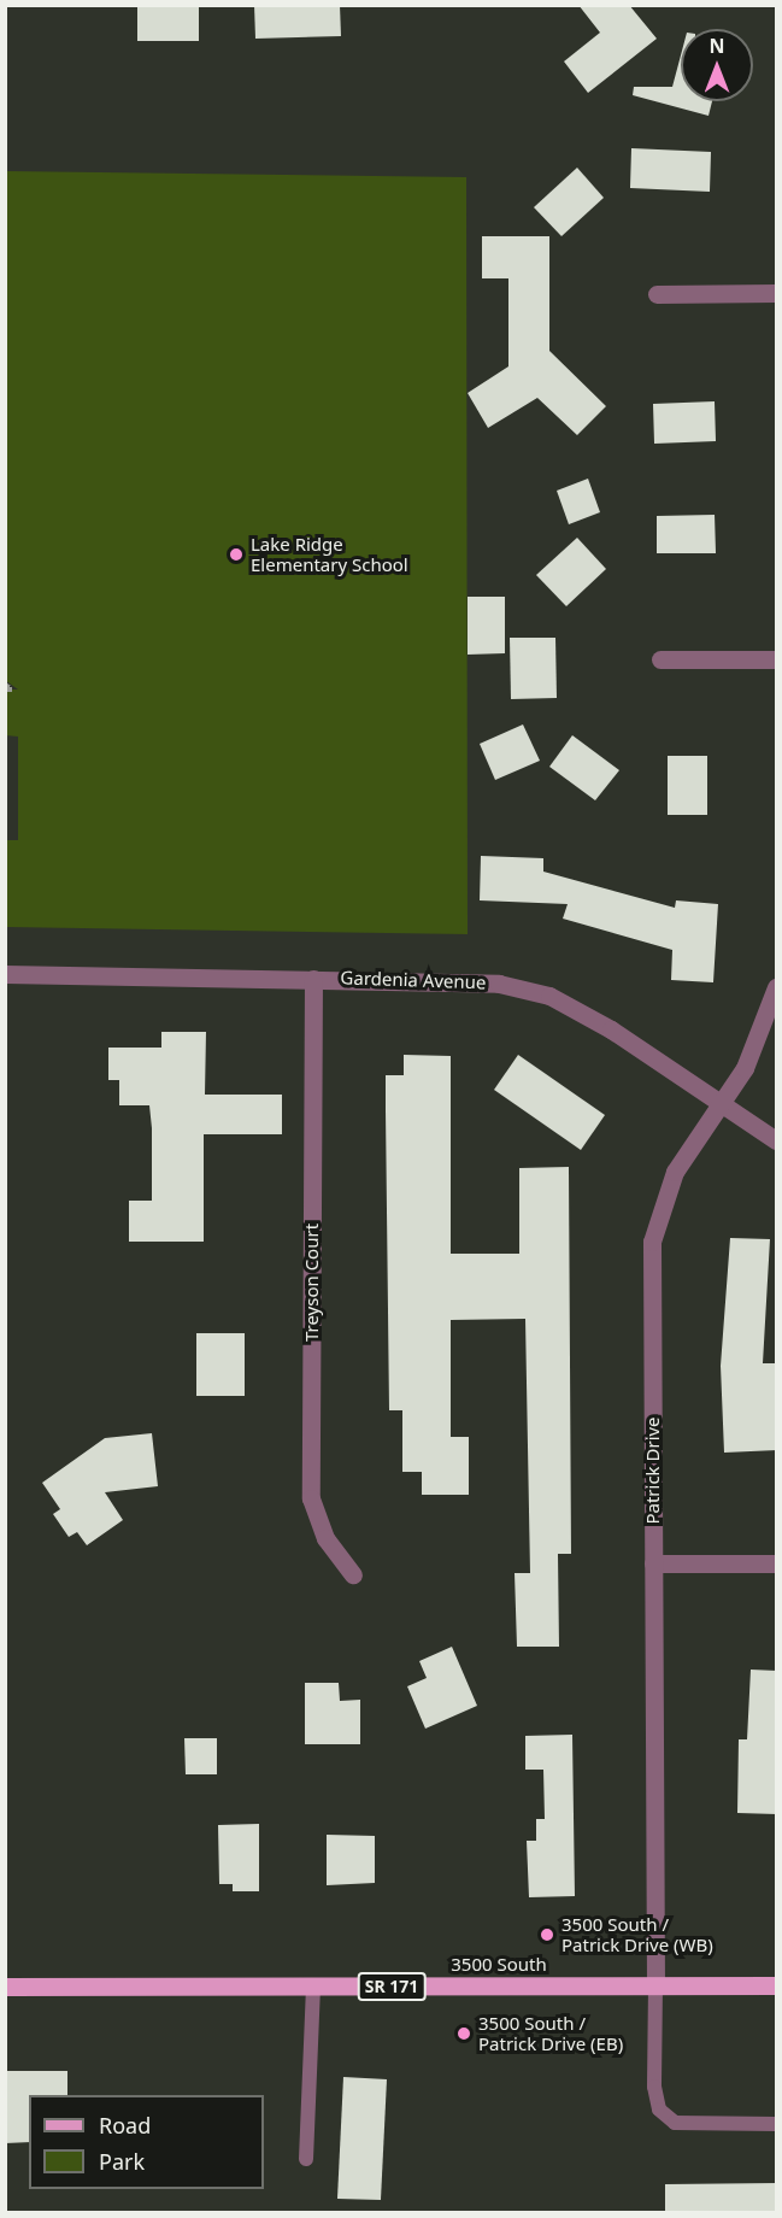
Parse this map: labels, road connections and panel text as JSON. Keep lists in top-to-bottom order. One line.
{"streets":{"main road":["3500 South","SR 171"],"street":["Gardenia Avenue","Treyson Court","Patrick Drive"]},"crossings":[["Gardenia Avenue","Treyson Court"],["Gardenia Avenue","Patrick Drive"],["Patrick Drive","3500 South"]],"places":["Lake Ridge Elementary School","3500 South / Patrick Drive (WB)","3500 South / Patrick Drive (EB)"],"legend":["Road","Park"],"north":"top"}
